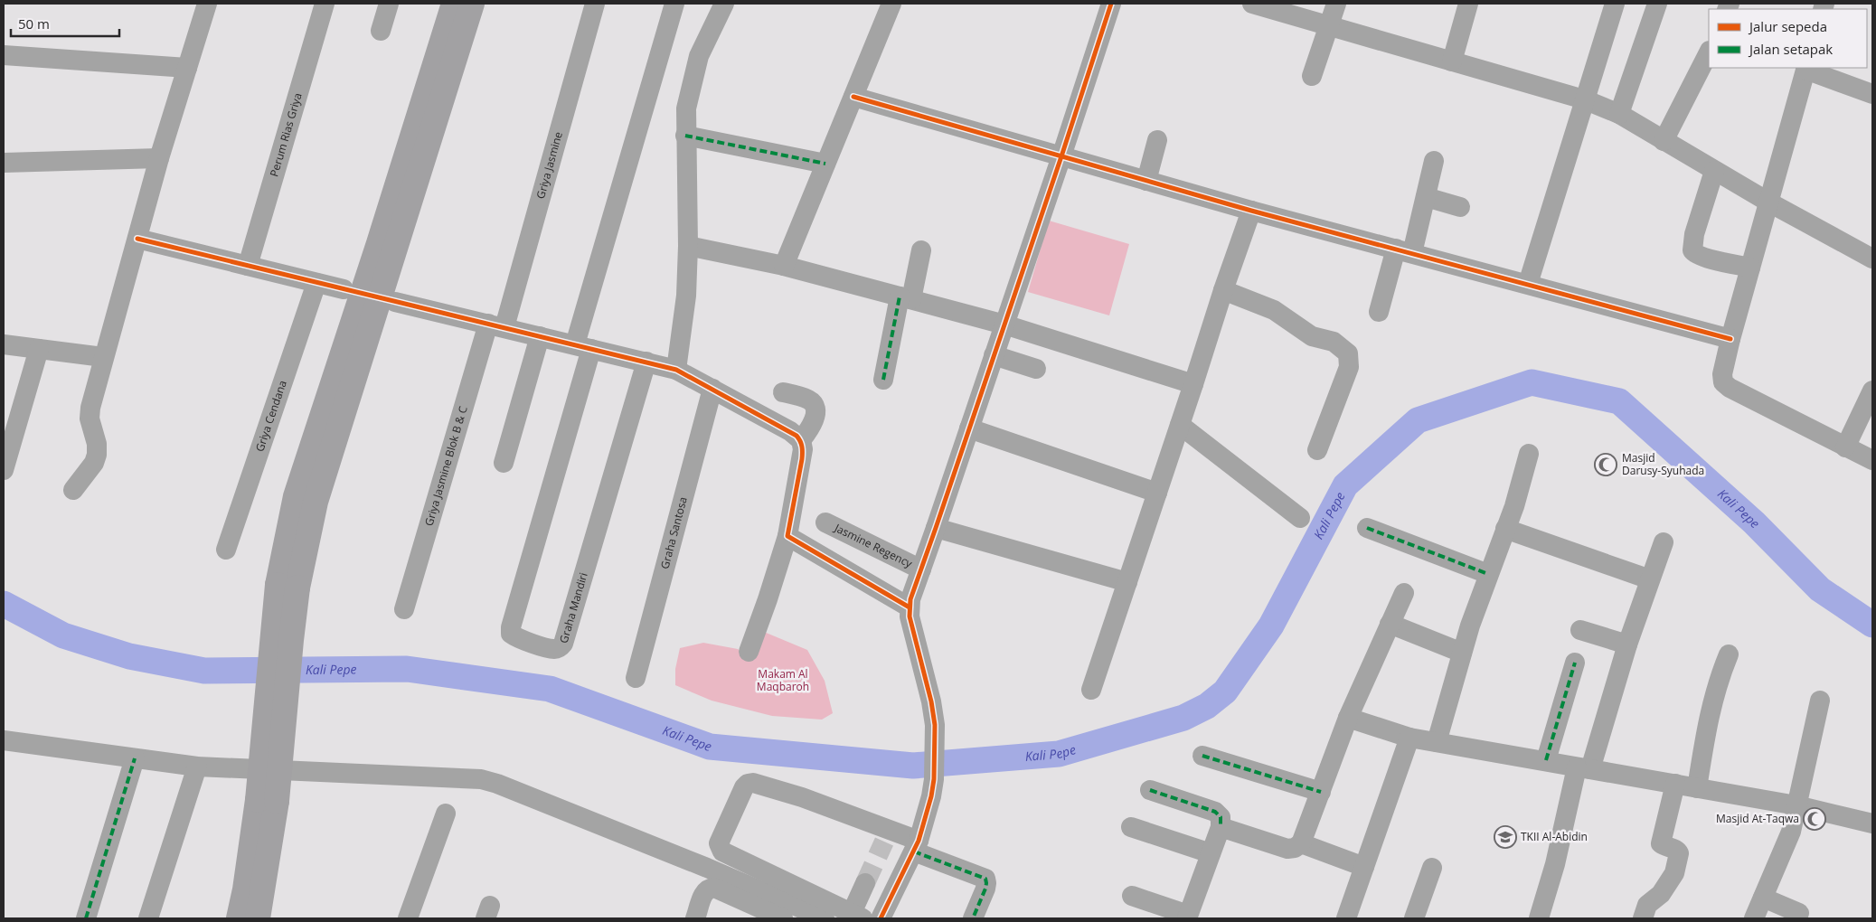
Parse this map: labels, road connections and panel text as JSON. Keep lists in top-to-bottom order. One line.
{"streets":{"street":["Perum Rias Griya","Griya Jasmine","Griya Cendana","Griya Jasmine Blok B & C","Graha Santosa","Jasmine Regency","Graha Mandiri"]},"crossings":[["Griya Jasmine","Griya Jasmine Blok B & C"]],"water":["Kali Pepe"],"parks":["Makam Al Maqbaroh"],"places":{"mosque":["Masjid Darusy-Syuhada","Masjid At-Taqwa"],"school or university":["TKII Al-Abidin"]},"legend":["Jalur sepeda","Jalan setapak"],"scale_bar":"50 m"}
